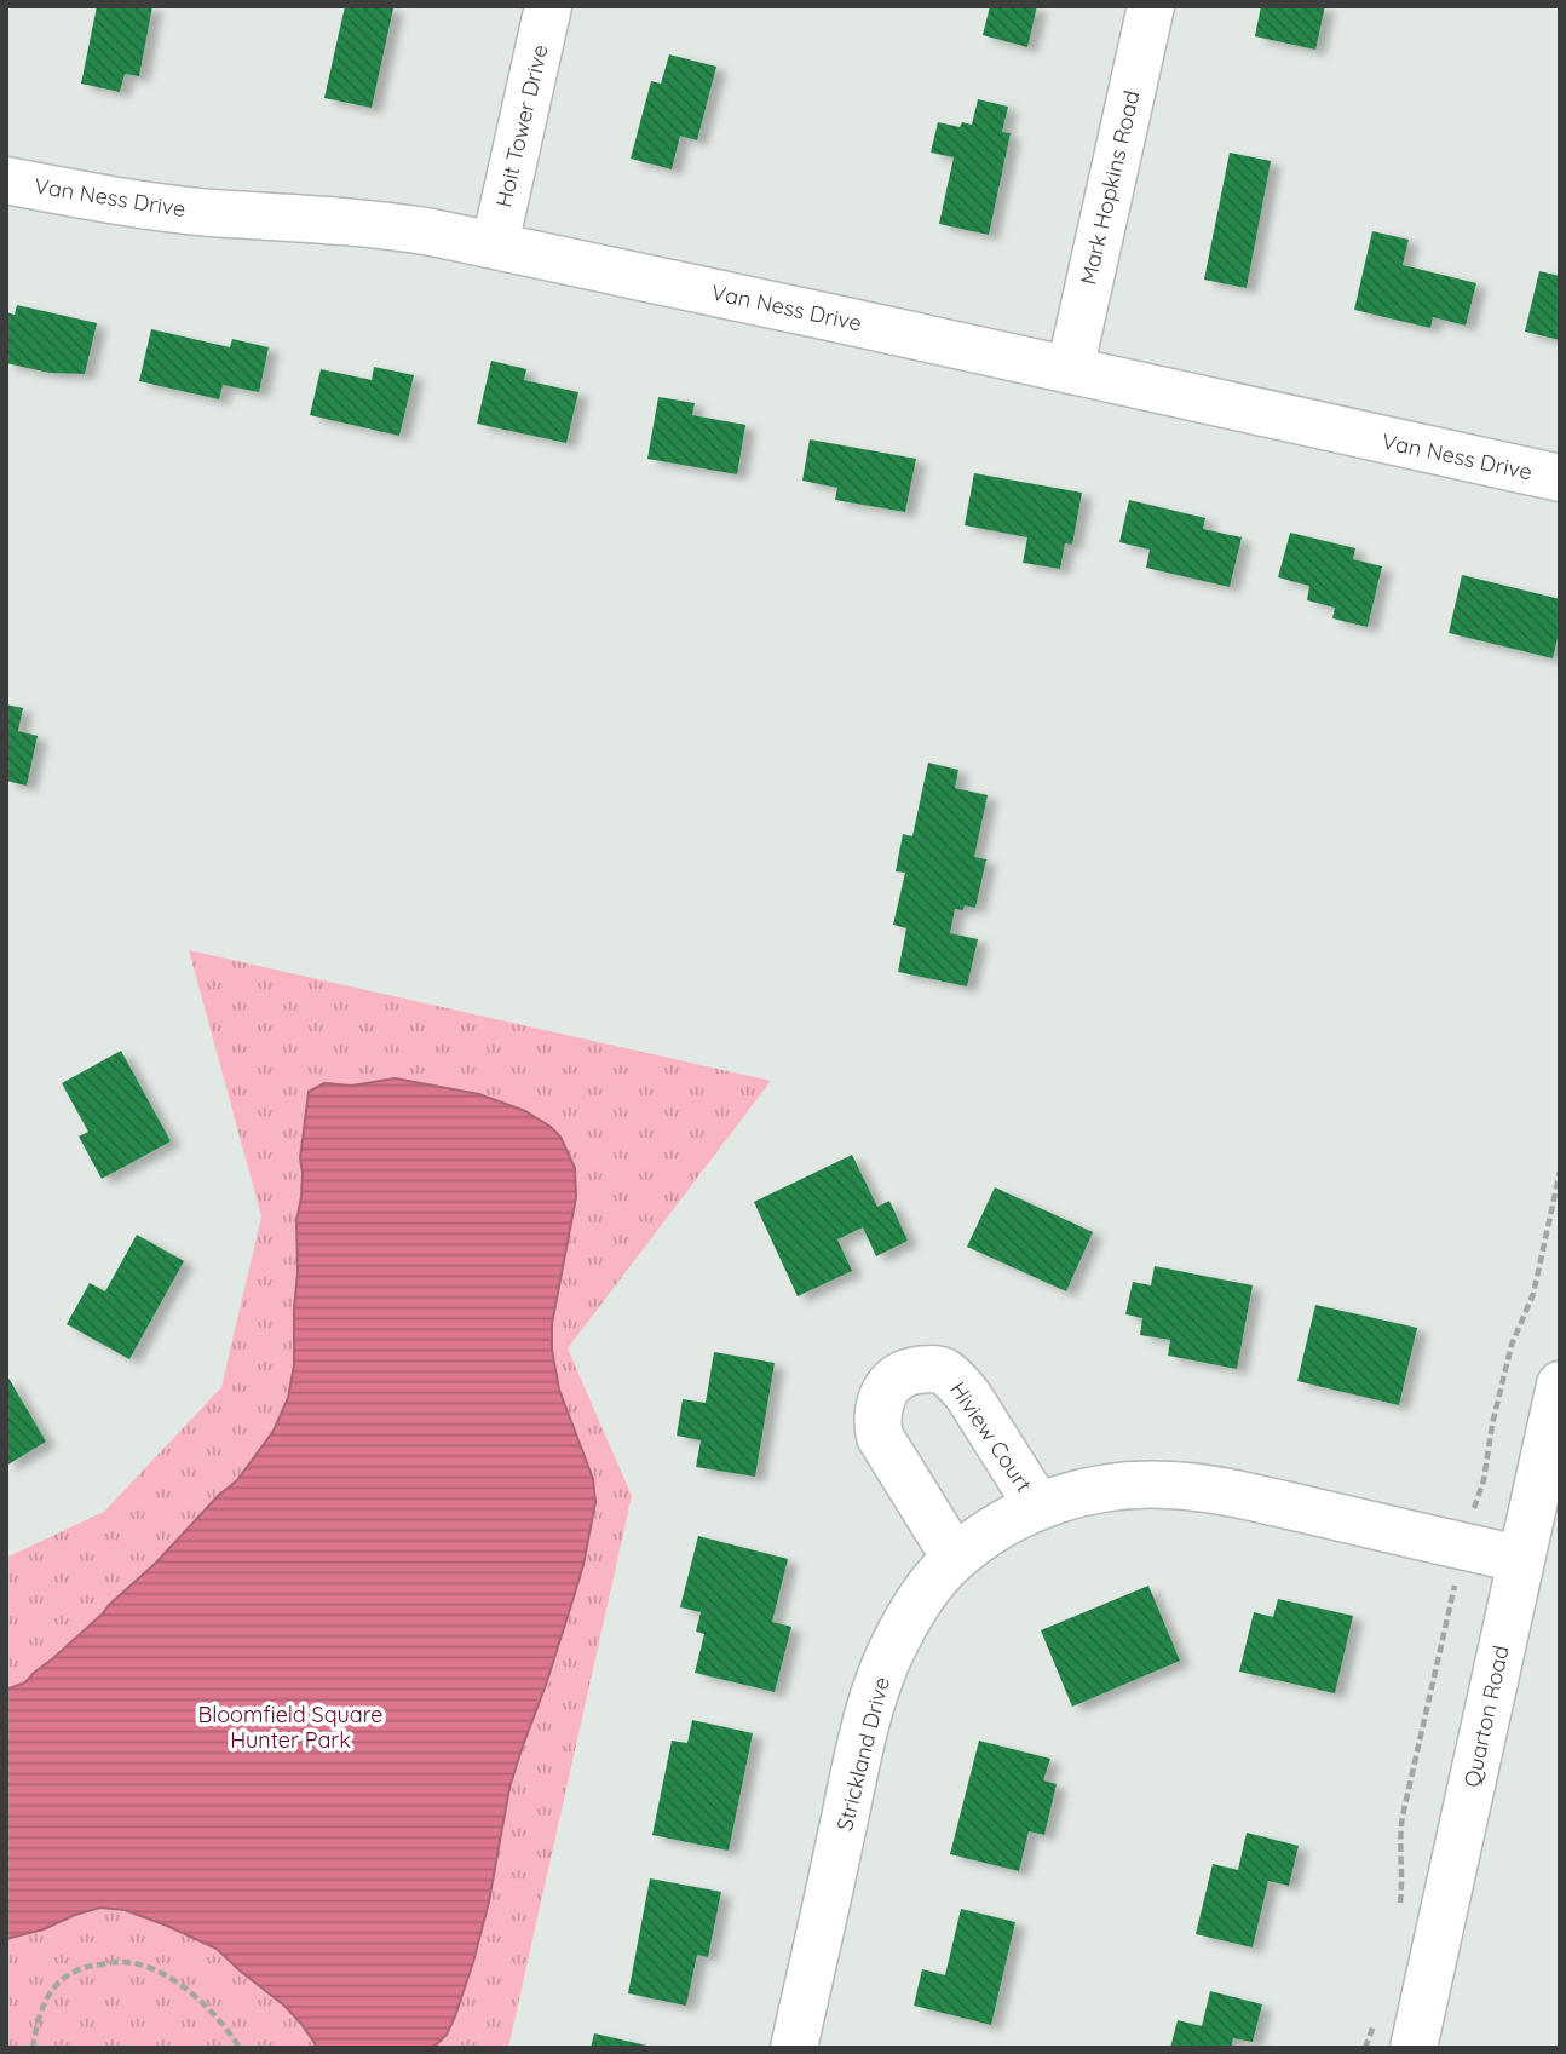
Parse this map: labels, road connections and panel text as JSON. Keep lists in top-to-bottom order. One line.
{"streets":{"street":["Hoit Tower Drive","Mark Hopkins Road","Van Ness Drive","Hiview Court","Quarton Road","Strickland Drive"]},"crossings":[["Hoit Tower Drive","Van Ness Drive"],["Mark Hopkins Road","Van Ness Drive"],["Hiview Court","Strickland Drive"],["Quarton Road","Strickland Drive"]],"parks":["Bloomfield Square Hunter Park"]}
